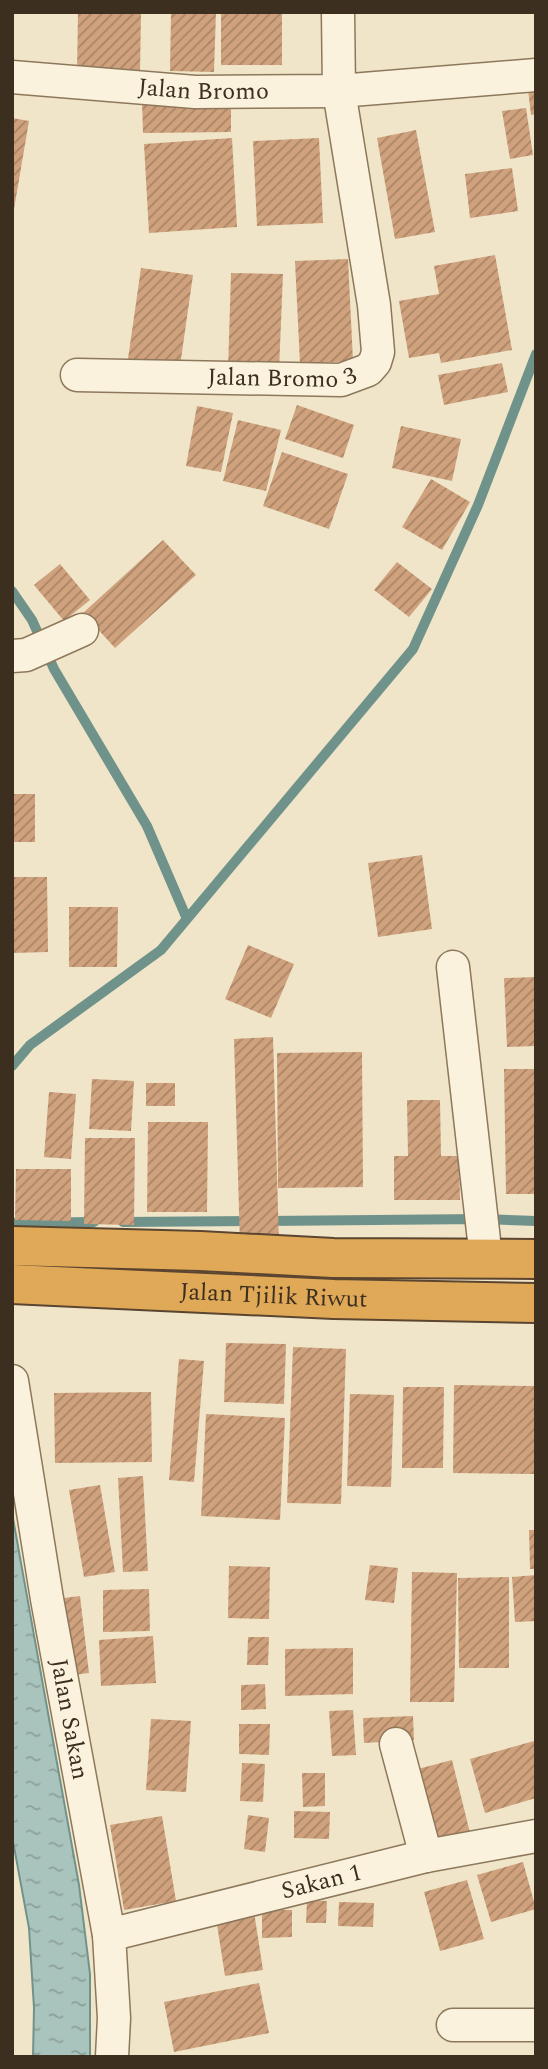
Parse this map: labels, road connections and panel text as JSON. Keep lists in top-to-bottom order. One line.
{"streets":{"highway":["Jalan Tjilik Riwut"],"street":["Jalan Bromo","Jalan Bromo 3","Jalan Sakan","Sakan 1"]},"crossings":[["Jalan Bromo","Jalan Bromo 3"],["Jalan Sakan","Sakan 1"]]}
